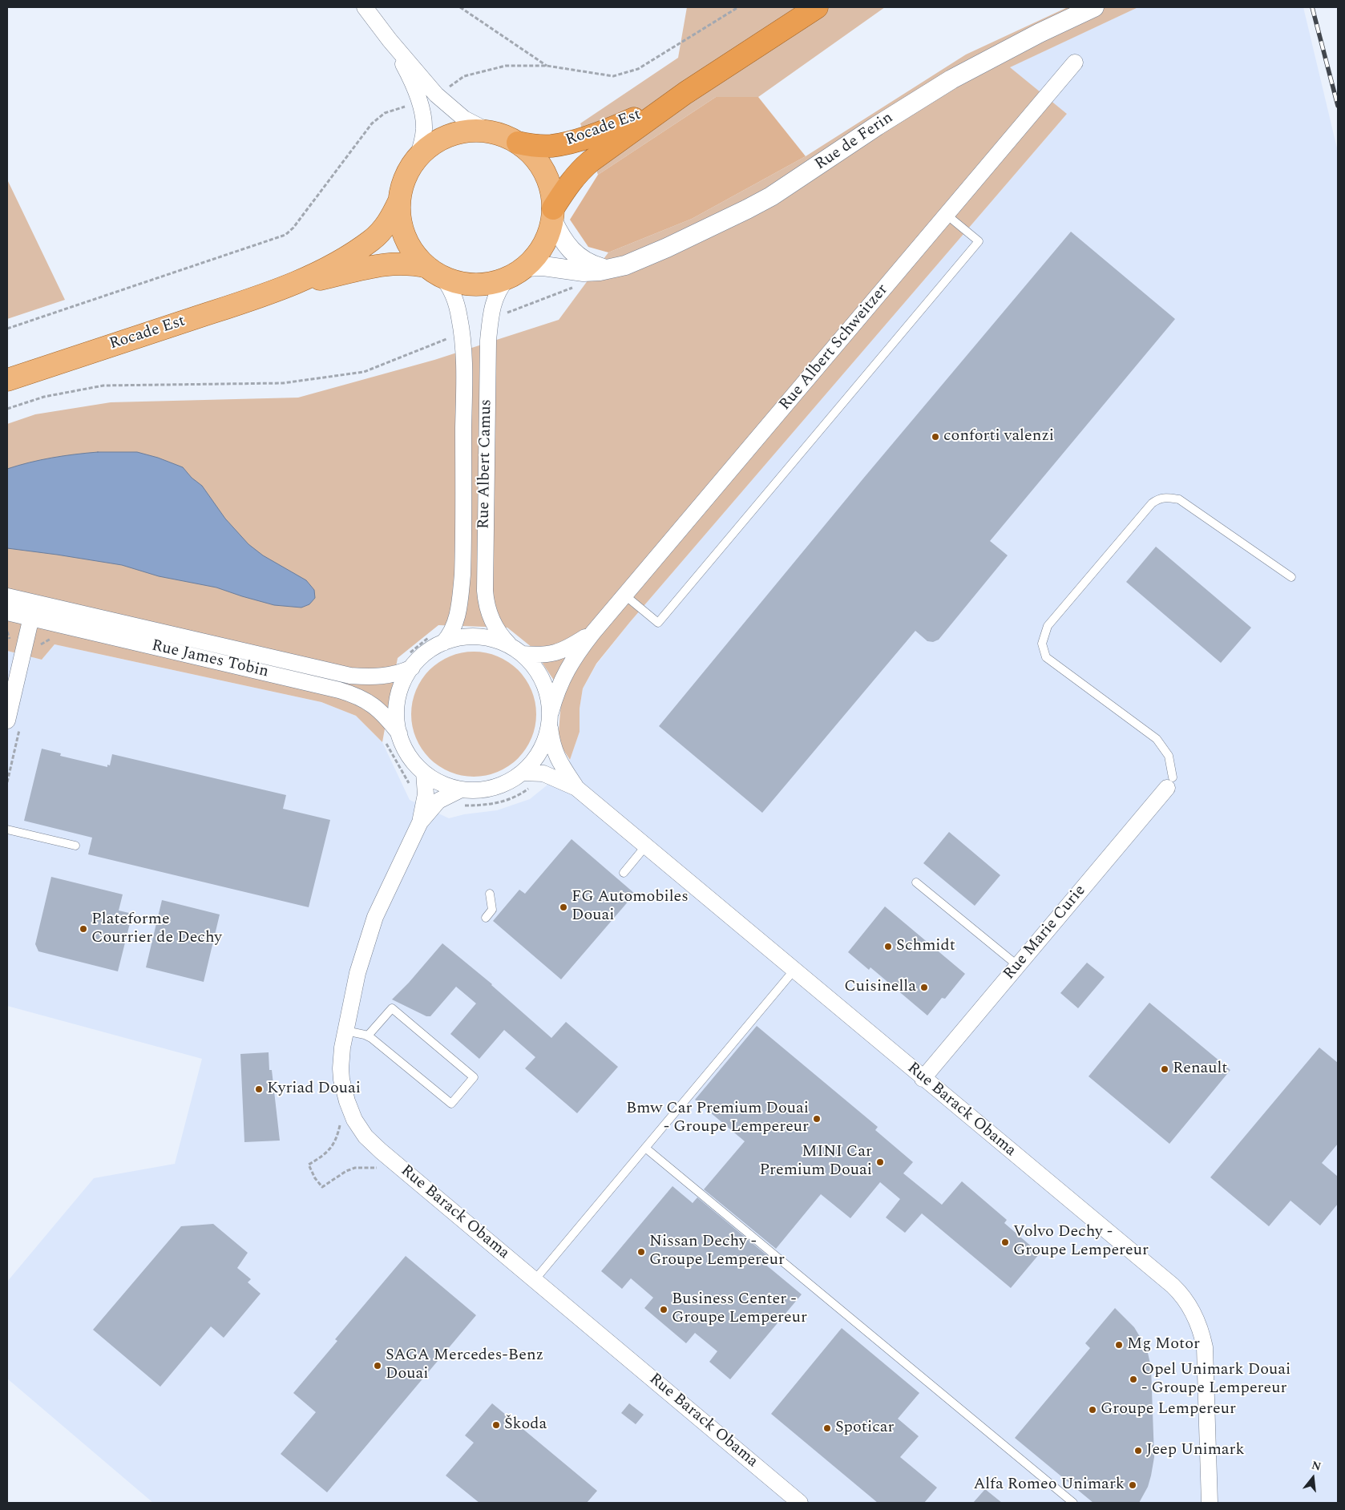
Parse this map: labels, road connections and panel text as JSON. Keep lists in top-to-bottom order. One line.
{"streets":{"highway":["Rocade Est"],"street":["Rue de Ferin","Rue Albert Schweitzer","Rue Albert Camus","Rue James Tobin","Rue Marie Curie","Rue Barack Obama"]},"crossings":[["Rocade Est","Rue de Ferin"],["Rocade Est","Rue Albert Camus"],["Rue de Ferin","Rue Albert Camus"],["Rue Albert Schweitzer","Rue Albert Camus"],["Rue Albert Schweitzer","Rue Barack Obama"],["Rue Albert Camus","Rue Barack Obama"],["Rue Marie Curie","Rue Barack Obama"]],"places":["conforti valenzi","FG Automobiles Douai","Plateforme Courrier de Dechy","Schmidt","Cuisinella","Renault","Kyriad Douai","Bmw Car Premium Douai - Groupe Lempereur","MINI Car Premium Douai","Volvo Dechy - Groupe Lempereur","Nissan Dechy - Groupe Lempereur","Business Center - Groupe Lempereur","Mg Motor","SAGA Mercedes-Benz Douai","Opel Unimark Douai - Groupe Lempereur","Groupe Lempereur","Škoda","Spoticar","Jeep Unimark","Alfa Romeo Unimark"],"north":"top"}
